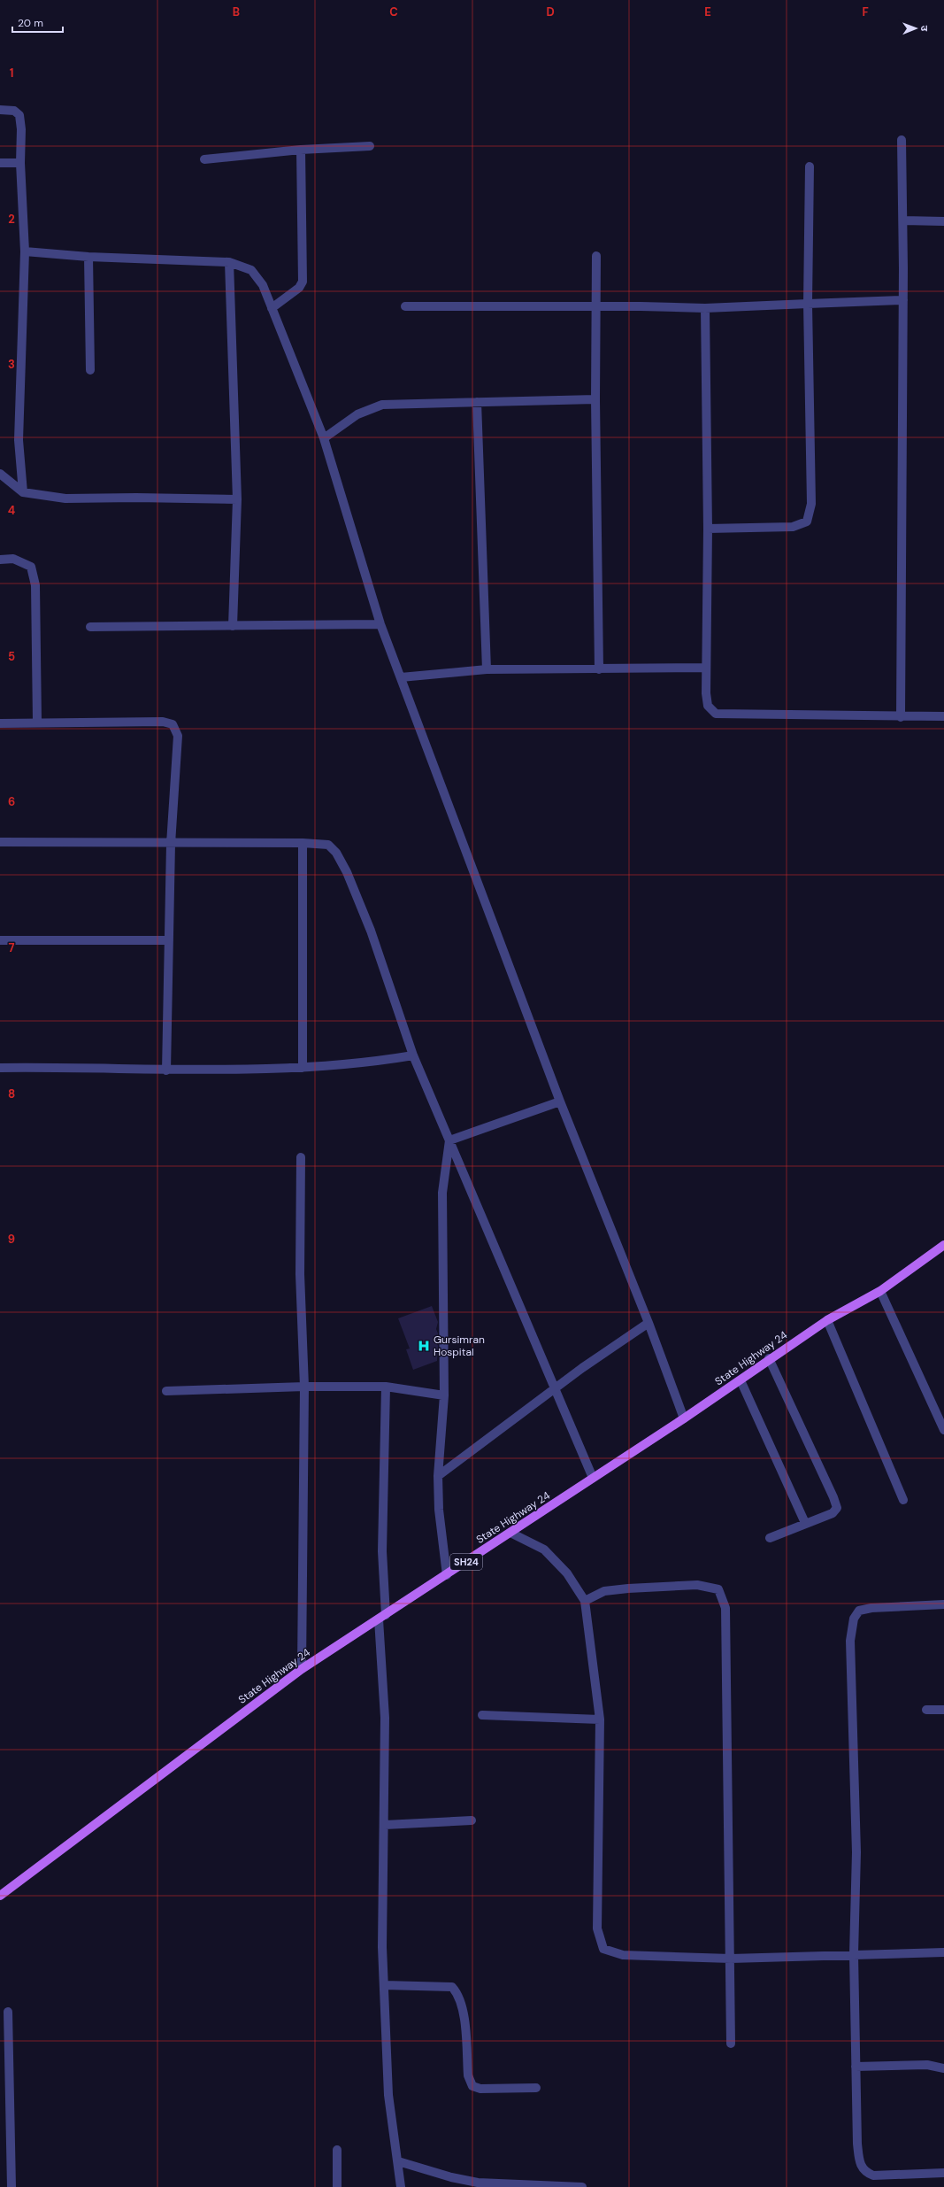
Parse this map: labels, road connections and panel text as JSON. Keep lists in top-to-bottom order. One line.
{"streets":{"main road":["State Highway 24","SH24"]},"places":{"hospital":["Gursimran Hospital"]},"scale_bar":"20 m","north":"right","grid":{"columns":["B","C","D","E","F"],"rows":["1","2","3","4","5","6","7","8","9"]}}
